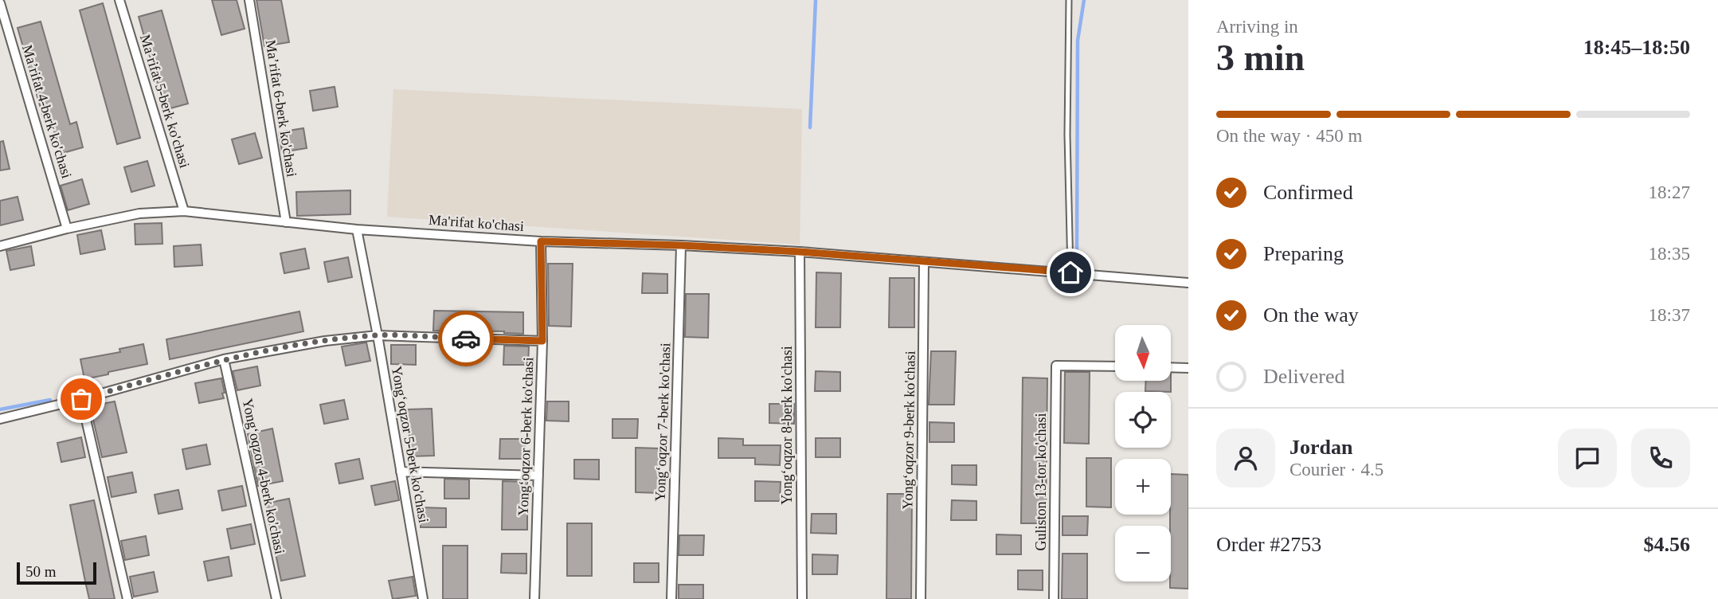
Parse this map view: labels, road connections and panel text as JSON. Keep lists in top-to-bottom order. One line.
{"streets":{"street":["Ma’rifat 5-berk ko'chasi","Ma’rifat 6-berk ko'chasi","Ma’rifat 4-berk ko'chasi","Ma'rifat ko'chasi","Yong‘oqzor 7-berk ko'chasi","Yong‘oqzor 8-berk ko'chasi","Yong‘oqzor 9-berk ko'chasi","Yong‘oqzor 6-berk ko'chasi","Yong‘oqzor 5-berk ko'chasi","Yong‘oqzor 4-berk ko'chasi","Guliston 13-tor ko'chasi"]},"crossings":[["Ma’rifat 5-berk ko'chasi","Ma'rifat ko'chasi"],["Ma’rifat 6-berk ko'chasi","Ma'rifat ko'chasi"],["Ma’rifat 4-berk ko'chasi","Ma'rifat ko'chasi"],["Ma'rifat ko'chasi","Yong‘oqzor 7-berk ko'chasi"],["Ma'rifat ko'chasi","Yong‘oqzor 8-berk ko'chasi"],["Ma'rifat ko'chasi","Yong‘oqzor 9-berk ko'chasi"],["Ma'rifat ko'chasi","Yong‘oqzor 6-berk ko'chasi"],["Ma'rifat ko'chasi","Yong‘oqzor 5-berk ko'chasi"]],"scale_bar":"50 m","north":"bottom","page":{"heading":["3 min","Arriving in","18:45–18:50"],"panel":["Jordan","Courier · 4.5","Order #2753","$4.56"],"bar":"On the way · 450 m","list":[["Confirmed","18:27"],["Preparing","18:35"],["On the way","18:37"],"Delivered"],"map_buttons":["+","−"],"scale":"50 m"}}
